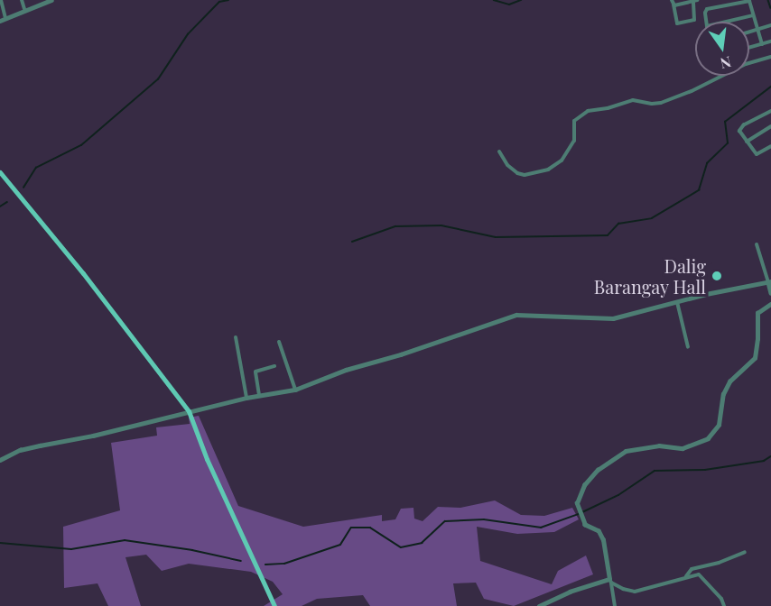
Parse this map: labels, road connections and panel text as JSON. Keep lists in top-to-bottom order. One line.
{"places":["Dalig Barangay Hall"],"north":"bottom"}
